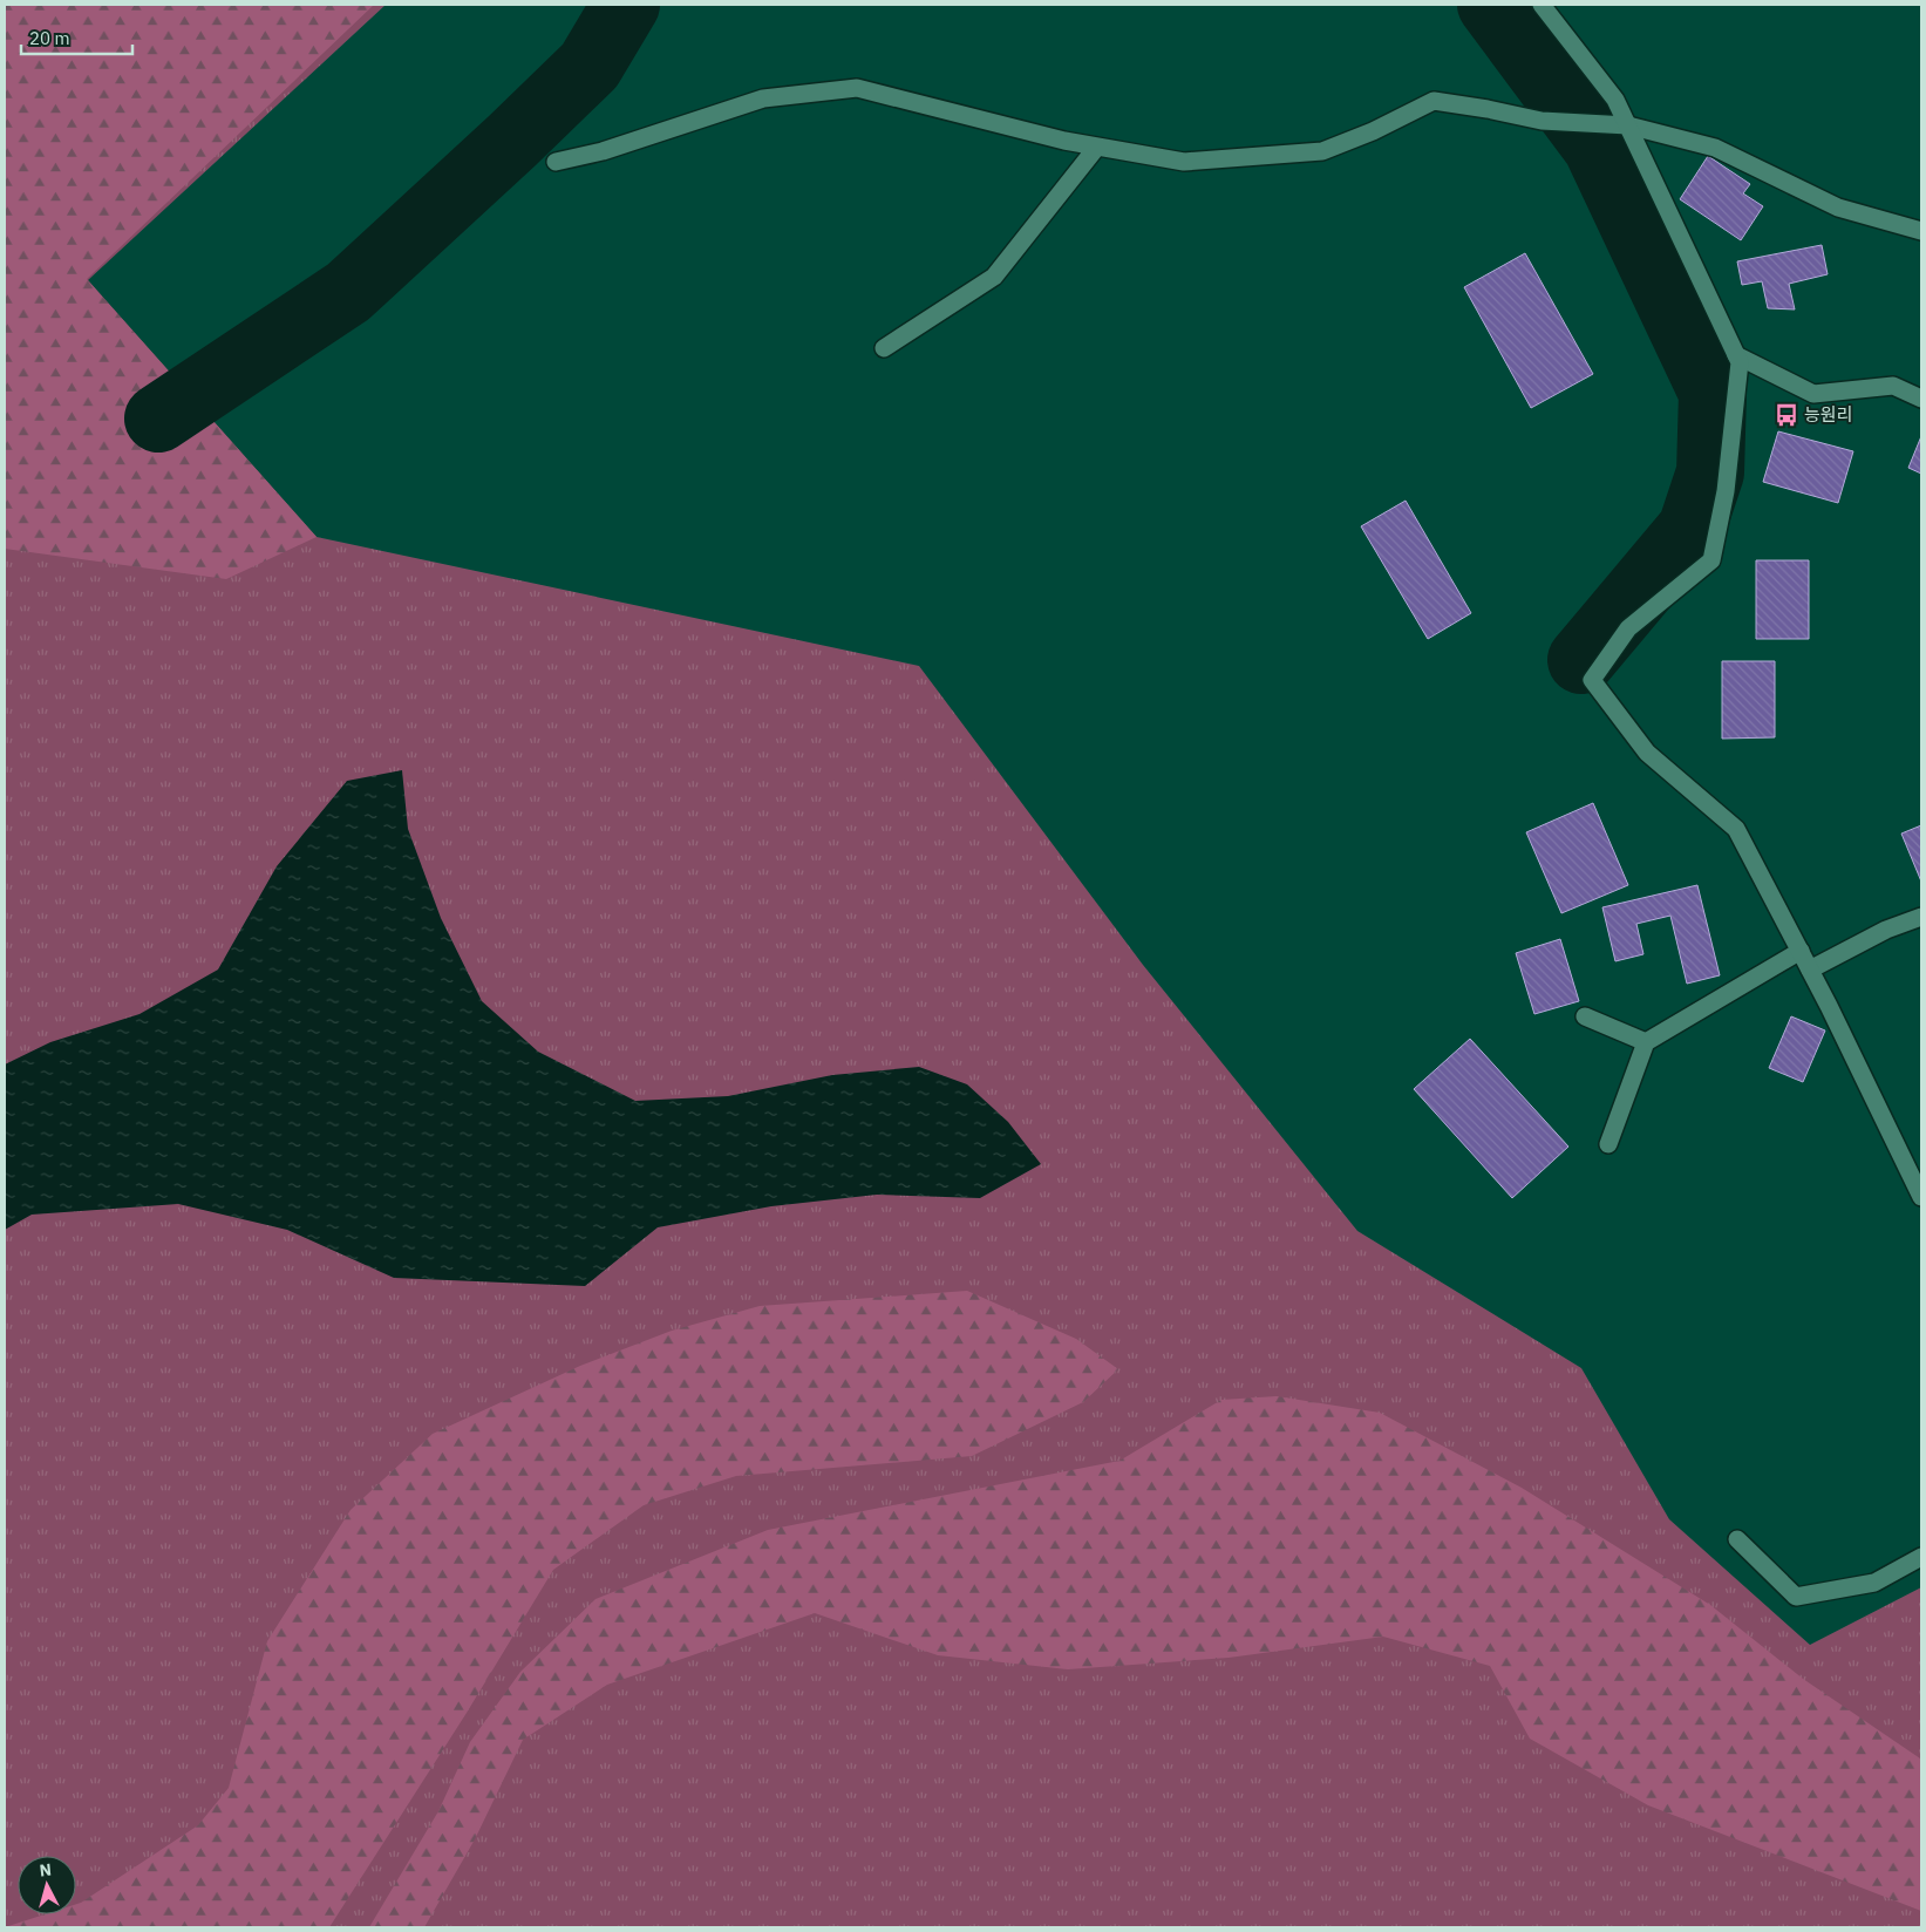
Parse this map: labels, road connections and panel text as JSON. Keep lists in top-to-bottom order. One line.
{"places":{"bus stop":["능원리"]},"scale_bar":"20 m","north":"top"}
